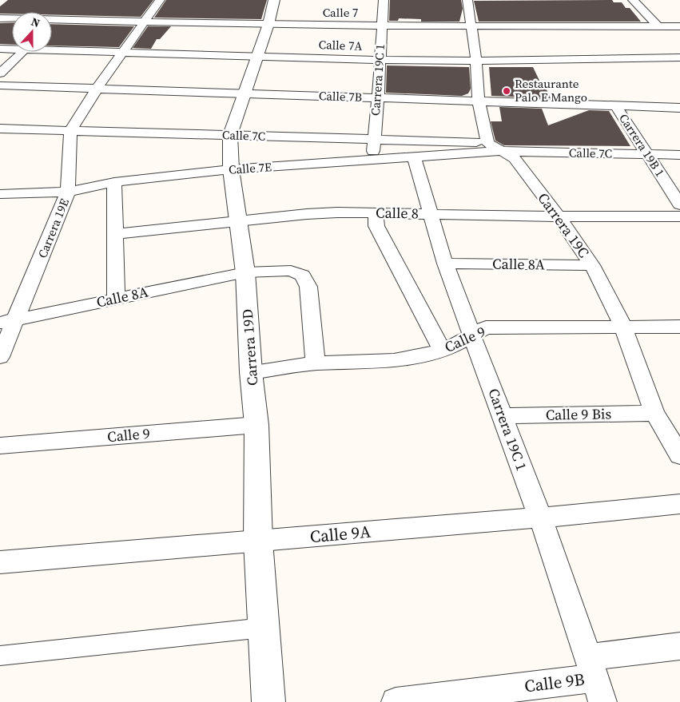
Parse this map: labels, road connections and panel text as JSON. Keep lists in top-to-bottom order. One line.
{"streets":{"street":["Calle 7","Calle 7A","Carrera 19C 1","Calle 7B","Calle 7C","Carrera 19B 1","Calle 7E","Calle 8","Carrera 19C","Carrera 19E","Calle 8A","Calle 9","Carrera 19D","Calle 9 Bis","Calle 9A","Calle 9B"]},"crossings":[["Calle 7","Carrera 19C 1"],["Calle 7","Carrera 19D"],["Calle 7A","Carrera 19C 1"],["Calle 7A","Carrera 19D"],["Carrera 19C 1","Calle 7B"],["Carrera 19C 1","Calle 7C"],["Carrera 19C 1","Calle 7E"],["Carrera 19C 1","Calle 8"],["Carrera 19C 1","Calle 8A"],["Carrera 19C 1","Calle 9"],["Carrera 19C 1","Calle 9 Bis"],["Carrera 19C 1","Calle 9A"],["Carrera 19C 1","Calle 9B"],["Calle 7B","Carrera 19B 1"],["Calle 7B","Carrera 19D"],["Calle 7C","Carrera 19B 1"],["Calle 7C","Calle 7E"],["Calle 7C","Carrera 19C"],["Calle 7C","Carrera 19E"],["Calle 7C","Carrera 19D"],["Calle 7E","Carrera 19C"],["Calle 7E","Carrera 19E"],["Calle 7E","Carrera 19D"],["Calle 8","Carrera 19C"],["Calle 8","Carrera 19D"],["Carrera 19C","Calle 8A"],["Carrera 19C","Calle 9"],["Carrera 19C","Calle 9 Bis"],["Carrera 19E","Calle 8A"],["Calle 8A","Calle 9"],["Calle 8A","Carrera 19D"],["Calle 9","Carrera 19D"],["Carrera 19D","Calle 9A"]],"places":["Restaurante Palo E Mango"],"north":"top"}
